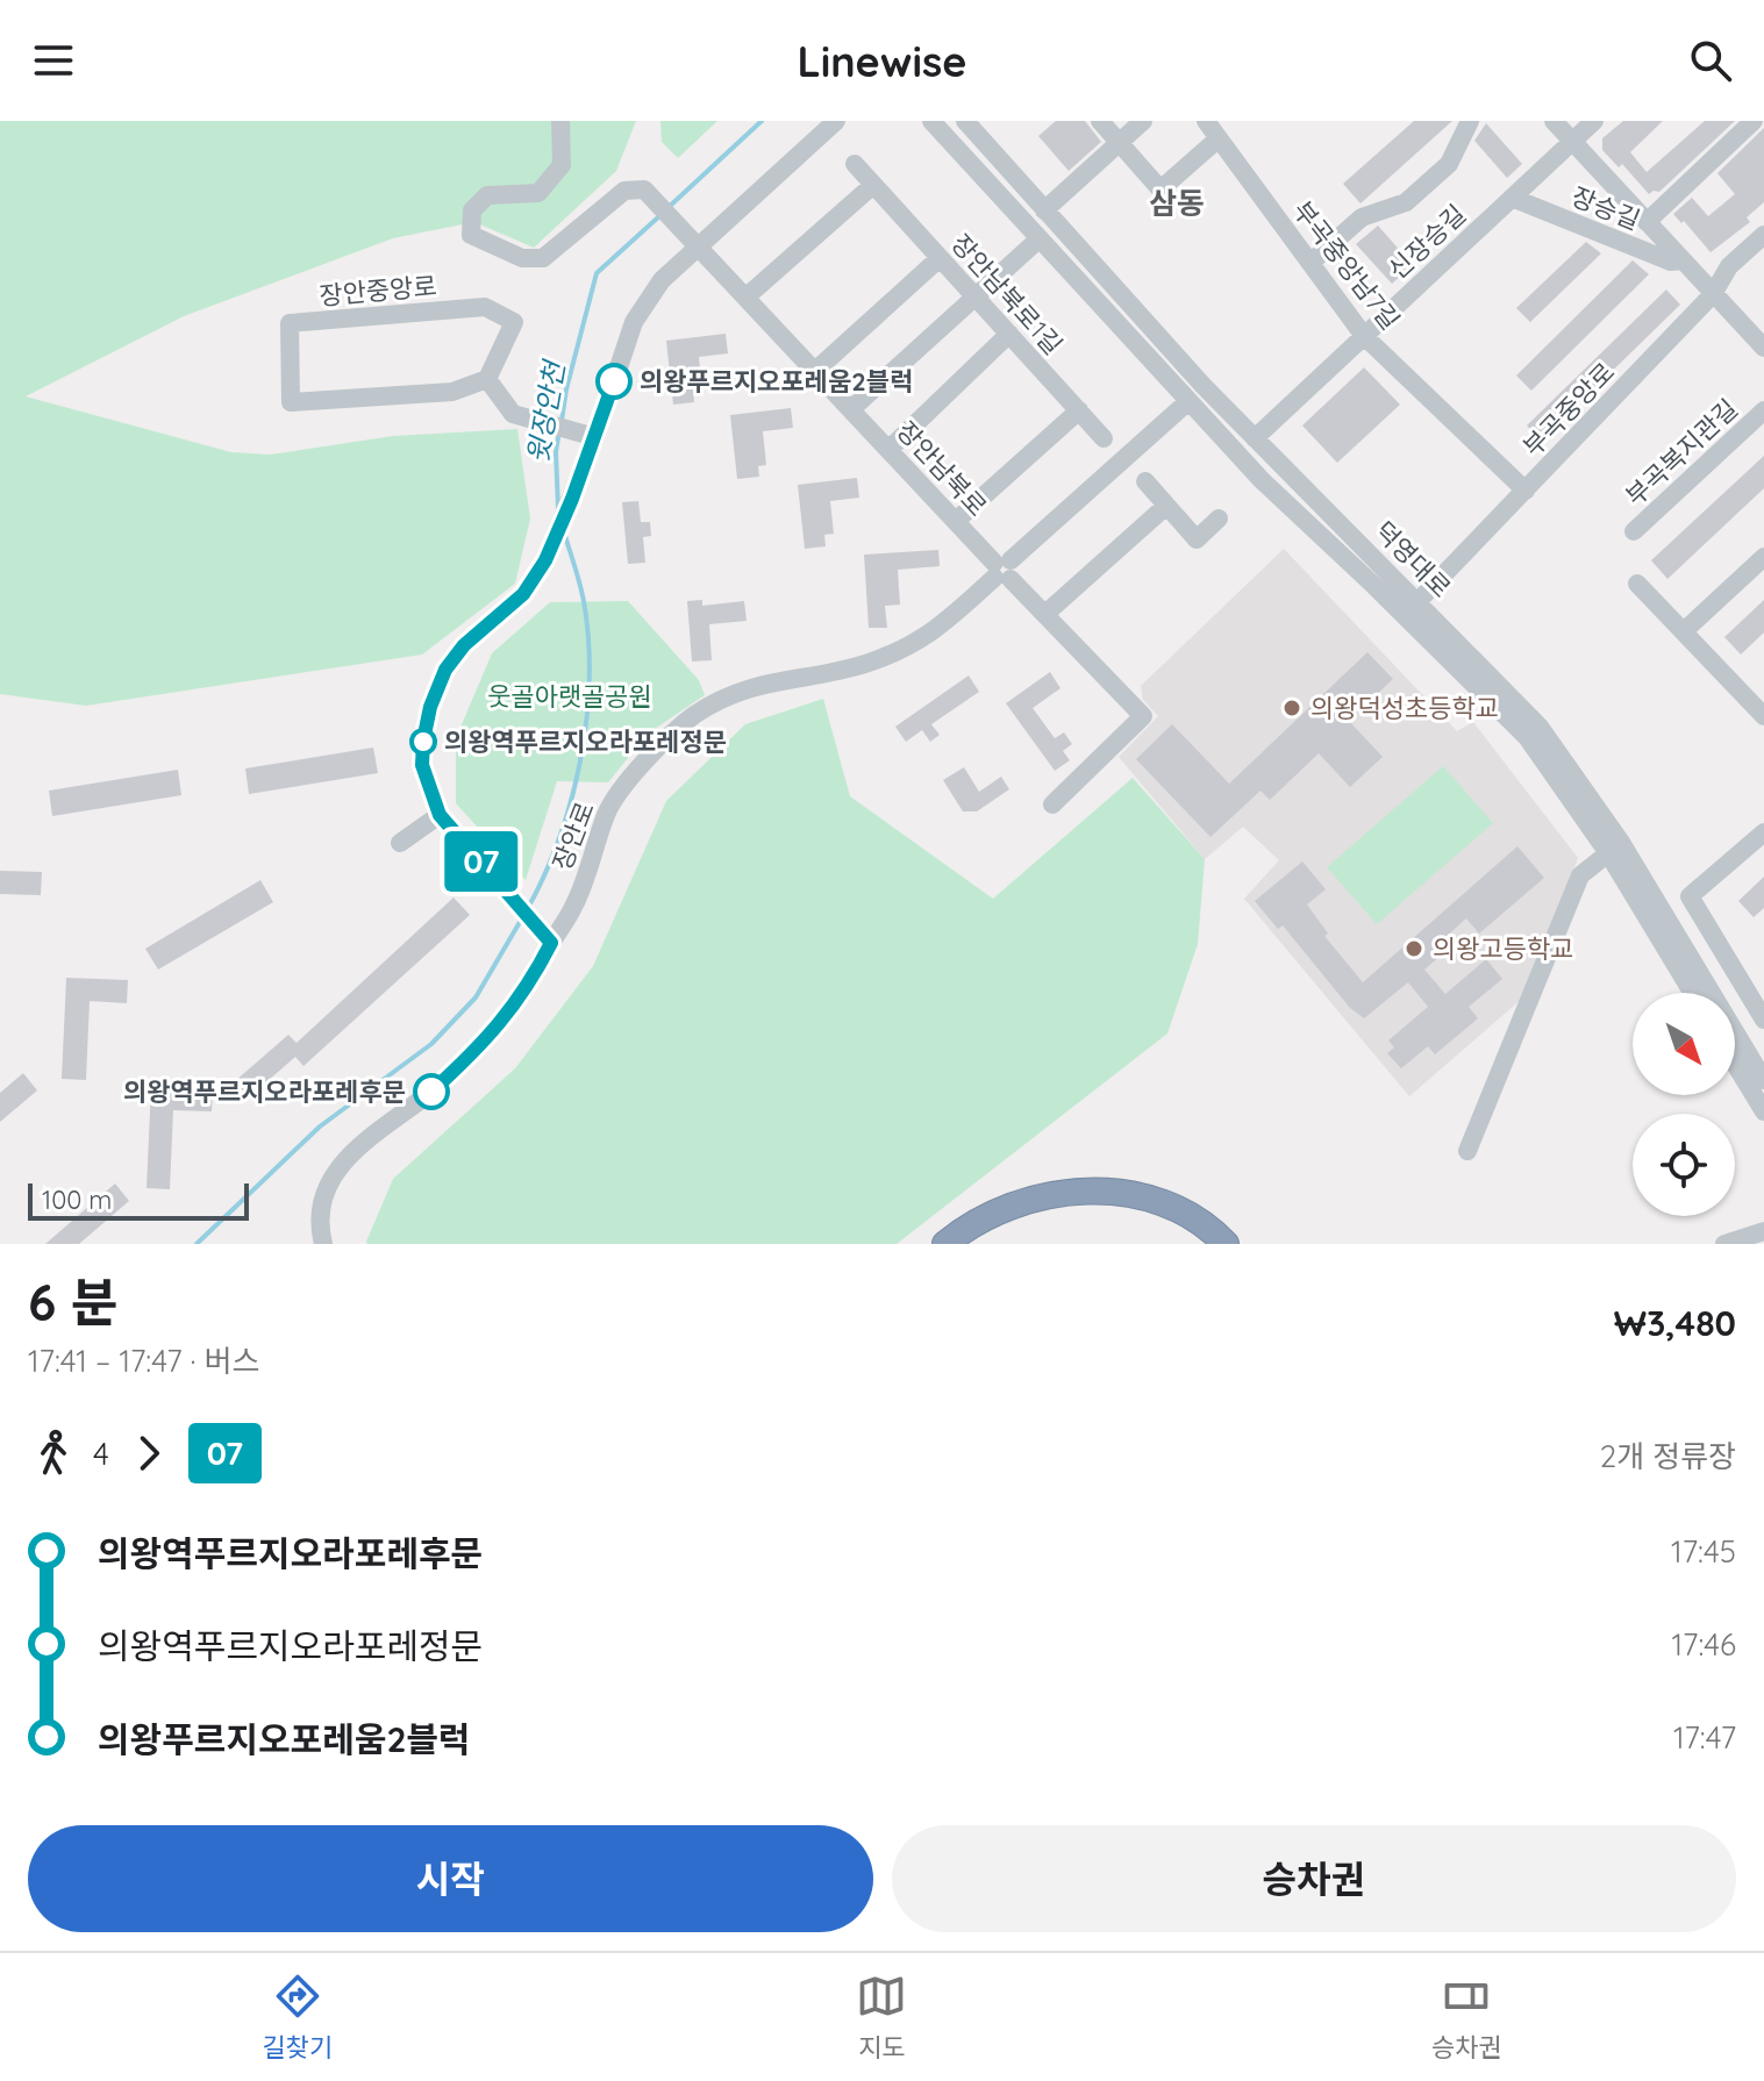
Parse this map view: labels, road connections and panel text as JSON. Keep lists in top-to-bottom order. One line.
{"streets":{"street":["장승길","신장승길","부곡중앙남7길","장안중앙로","장안남북로1길","부곡중앙로","부곡복지관길","장안남북로","덕영대로","장안로"]},"crossings":[["장승길","신장승길"],["장승길","부곡중앙로"],["신장승길","부곡중앙남7길"],["신장승길","덕영대로"],["부곡중앙남7길","부곡중앙로"],["부곡중앙로","덕영대로"],["장안남북로","장안로"],["덕영대로","장안로"]],"districts":["삼동"],"water":["윗장안천"],"parks":["웃골아랫골공원"],"places":["의왕푸르지오포레움2블럭","의왕덕성초등학교","의왕역푸르지오라포레정문","의왕고등학교","의왕역푸르지오라포레후문"],"lines":["bus line 07"],"scale_bar":"100 m","north":"bottom right","page":{"header":"Linewise","on_map":"07","scale":"100 m","heading":["6 분","17:41 – 17:47 · 버스","₩3,480"],"legs":["4","07","2개 정류장"],"list":[{"name":"의왕역푸르지오라포레후문","value":"17:45"},{"name":"의왕역푸르지오라포레정문","value":"17:46"},{"name":"의왕푸르지오포레움2블럭","value":"17:47"}],"buttons":["시작","승차권"],"tabs":["길찾기","지도","승차권"]}}
